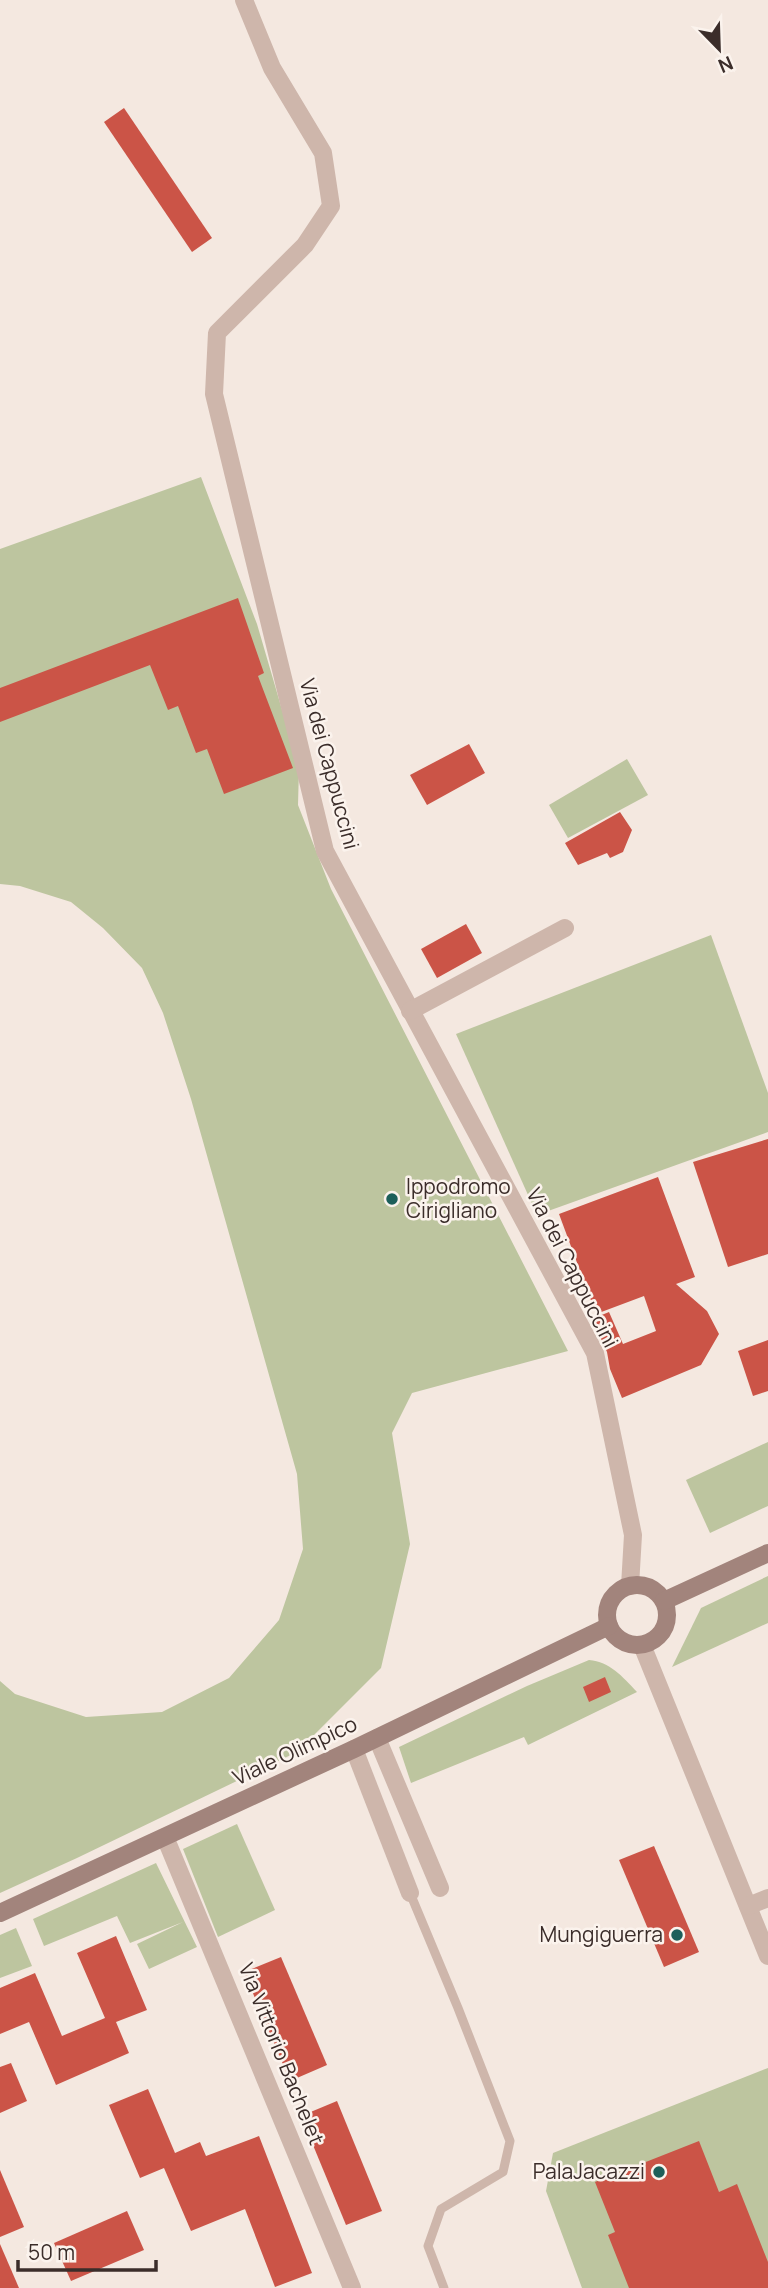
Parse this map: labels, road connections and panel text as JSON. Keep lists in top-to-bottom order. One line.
{"streets":{"main road":["Viale Olimpico"],"street":["Via dei Cappuccini","Via Vittorio Bachelet"]},"crossings":[["Via dei Cappuccini","Viale Olimpico"],["Viale Olimpico","Via Vittorio Bachelet"]],"places":["Ippodromo Cirigliano","Mungiguerra","PalaJacazzi"],"scale_bar":"50 m","north":"bottom right"}
